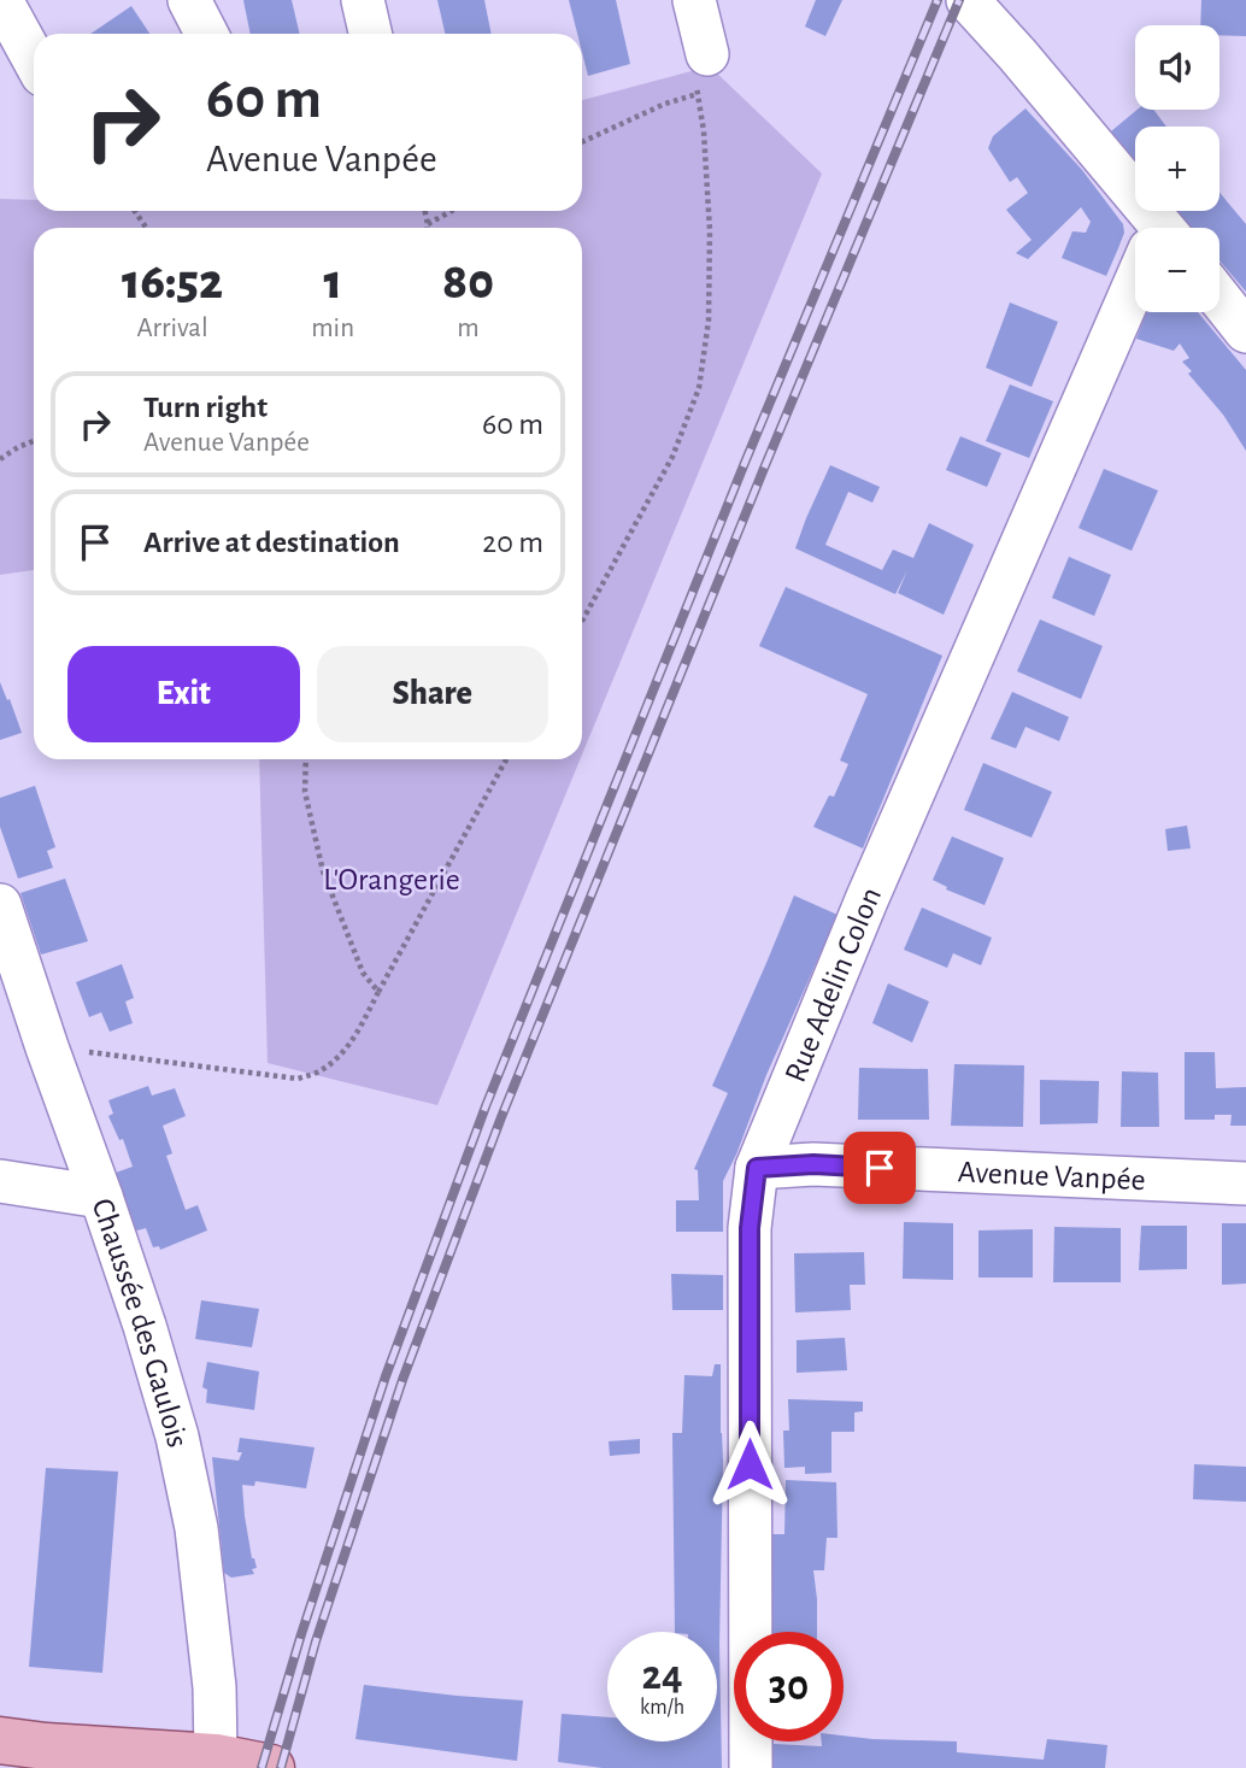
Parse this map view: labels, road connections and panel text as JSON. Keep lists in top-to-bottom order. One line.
{"streets":{"street":["Rue Adelin Colon","Avenue Vanpée","Chaussée des Gaulois"]},"crossings":[["Rue Adelin Colon","Avenue Vanpée"]],"parks":["L'Orangerie"],"page":{"map_buttons":["+","−"],"turn":["60 m","Avenue Vanpée"],"eta":["16:52","Arrival","1","min","80","m"],"list":[{"name":"Turn right","note":"Avenue Vanpée","value":"60 m"},{"name":"Arrive at destination","value":"20 m"}],"buttons":["Exit","Share"],"speed":"24 km/h","limit":"30"}}
